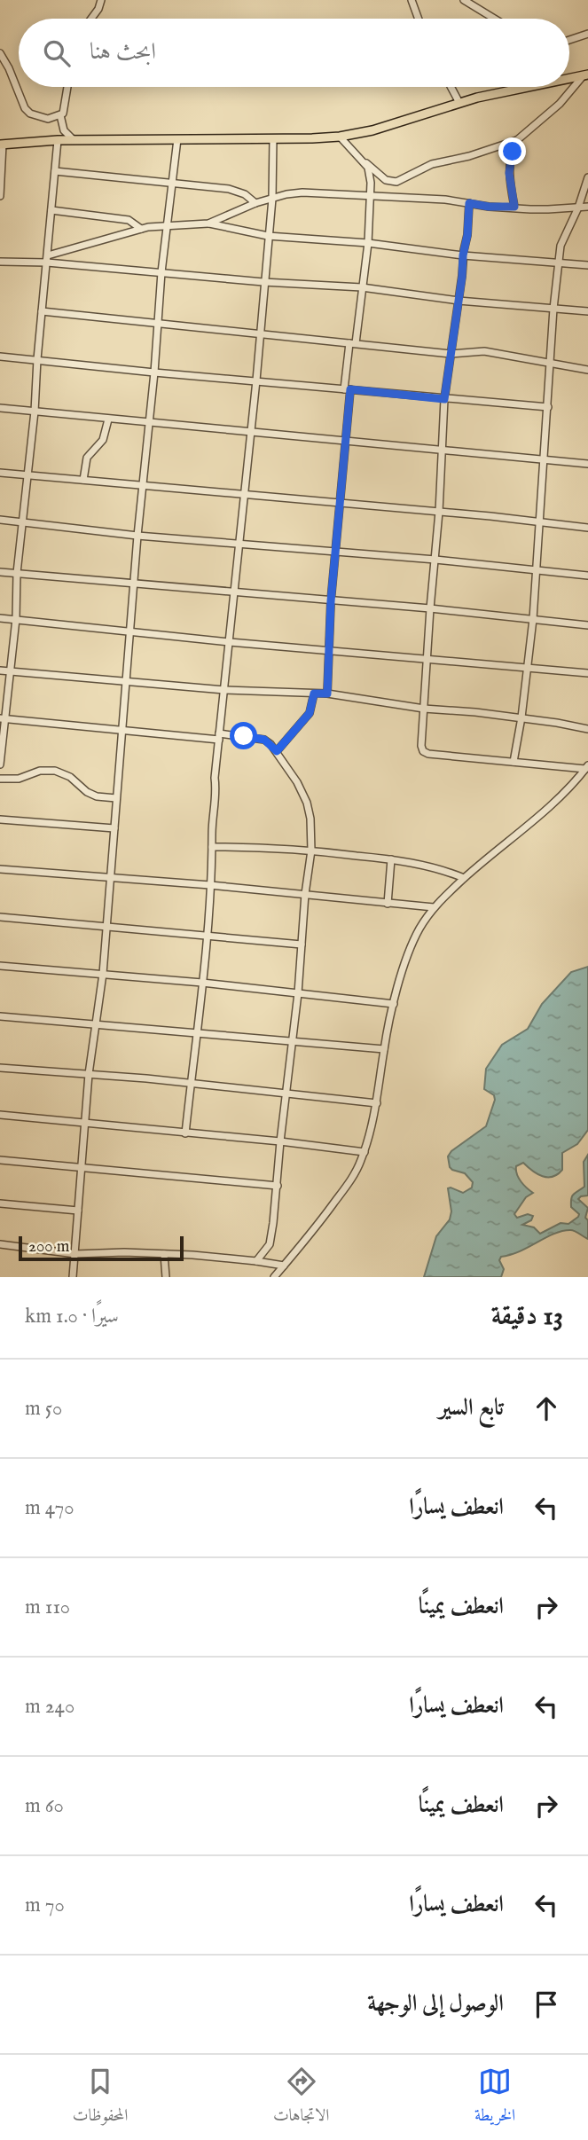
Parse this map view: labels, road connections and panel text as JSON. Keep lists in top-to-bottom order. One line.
{"scale_bar":"200 m","page":{"search":"ابحث هنا","scale":"200 m","heading":["13 دقيقة","سيرًا · 1.0 km"],"list":[["تابع السير","50 m"],["انعطف يسارًا","470 m"],["انعطف يمينًا","110 m"],["انعطف يسارًا","240 m"],["انعطف يمينًا","60 m"],["انعطف يسارًا","70 m"],"الوصول إلى الوجهة"],"nav":["الخريطة","الاتجاهات","المحفوظات"]}}
